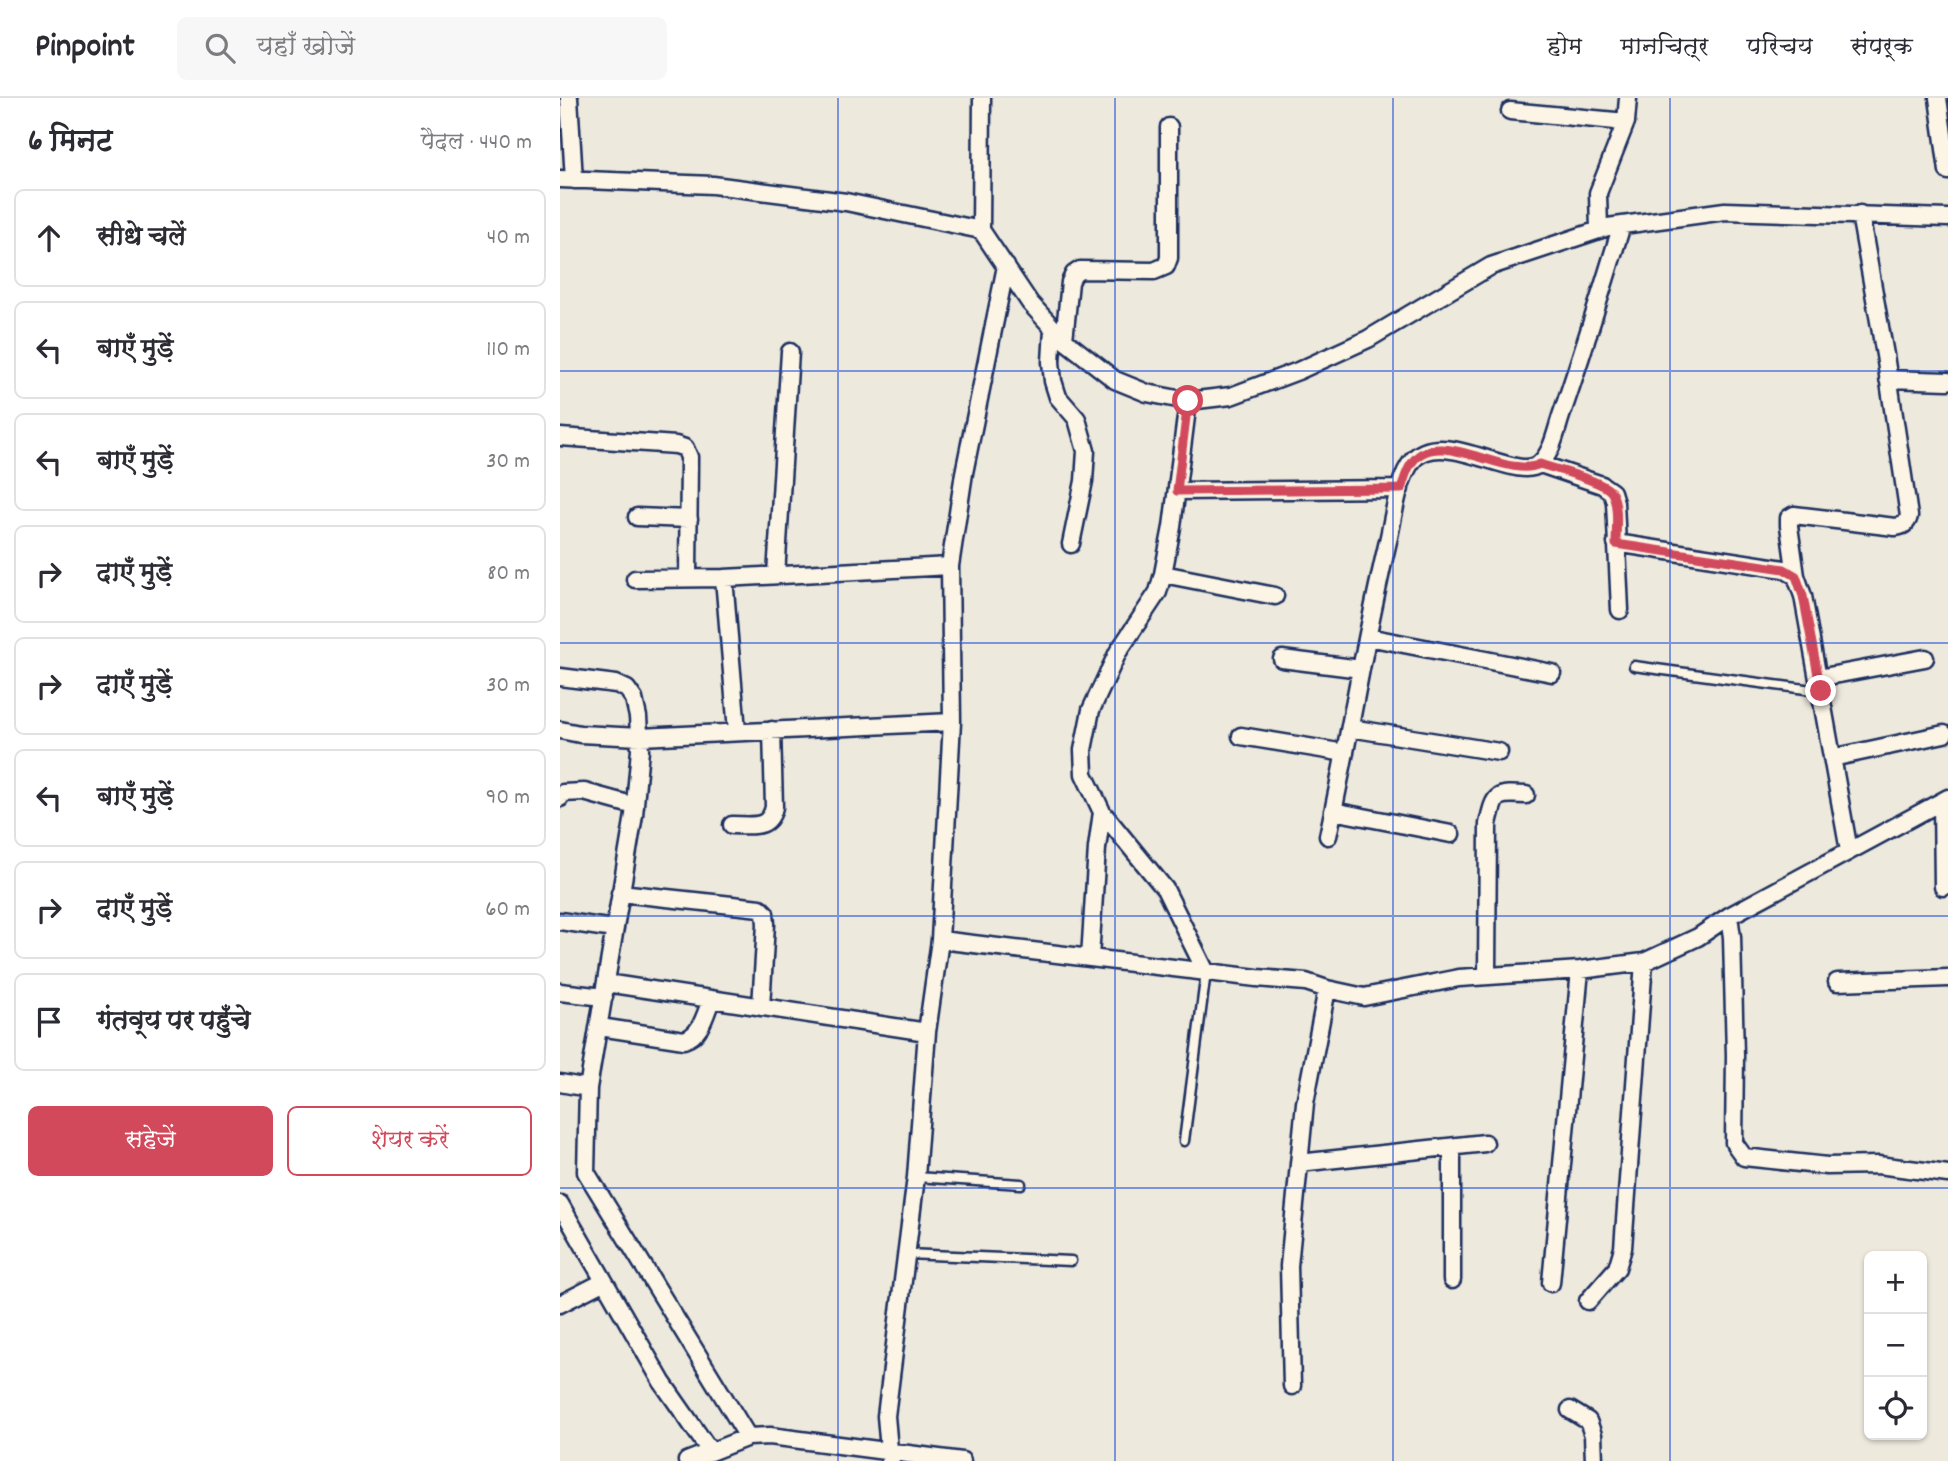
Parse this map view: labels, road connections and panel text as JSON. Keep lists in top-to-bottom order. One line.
{"page":{"header":"Pinpoint","search":"यहाँ खोजें","nav":["होम","मानचित्र","परिचय","संपर्क"],"heading":["6 मिनट","पैदल · 440 m"],"list":[["सीधे चलें","40 m"],["बाएँ मुड़ें","110 m"],["बाएँ मुड़ें","30 m"],["दाएँ मुड़ें","80 m"],["दाएँ मुड़ें","30 m"],["बाएँ मुड़ें","90 m"],["दाएँ मुड़ें","60 m"],"गंतव्य पर पहुँचे"],"buttons":["सहेजें","शेयर करें"],"map_buttons":["+","−"]}}
